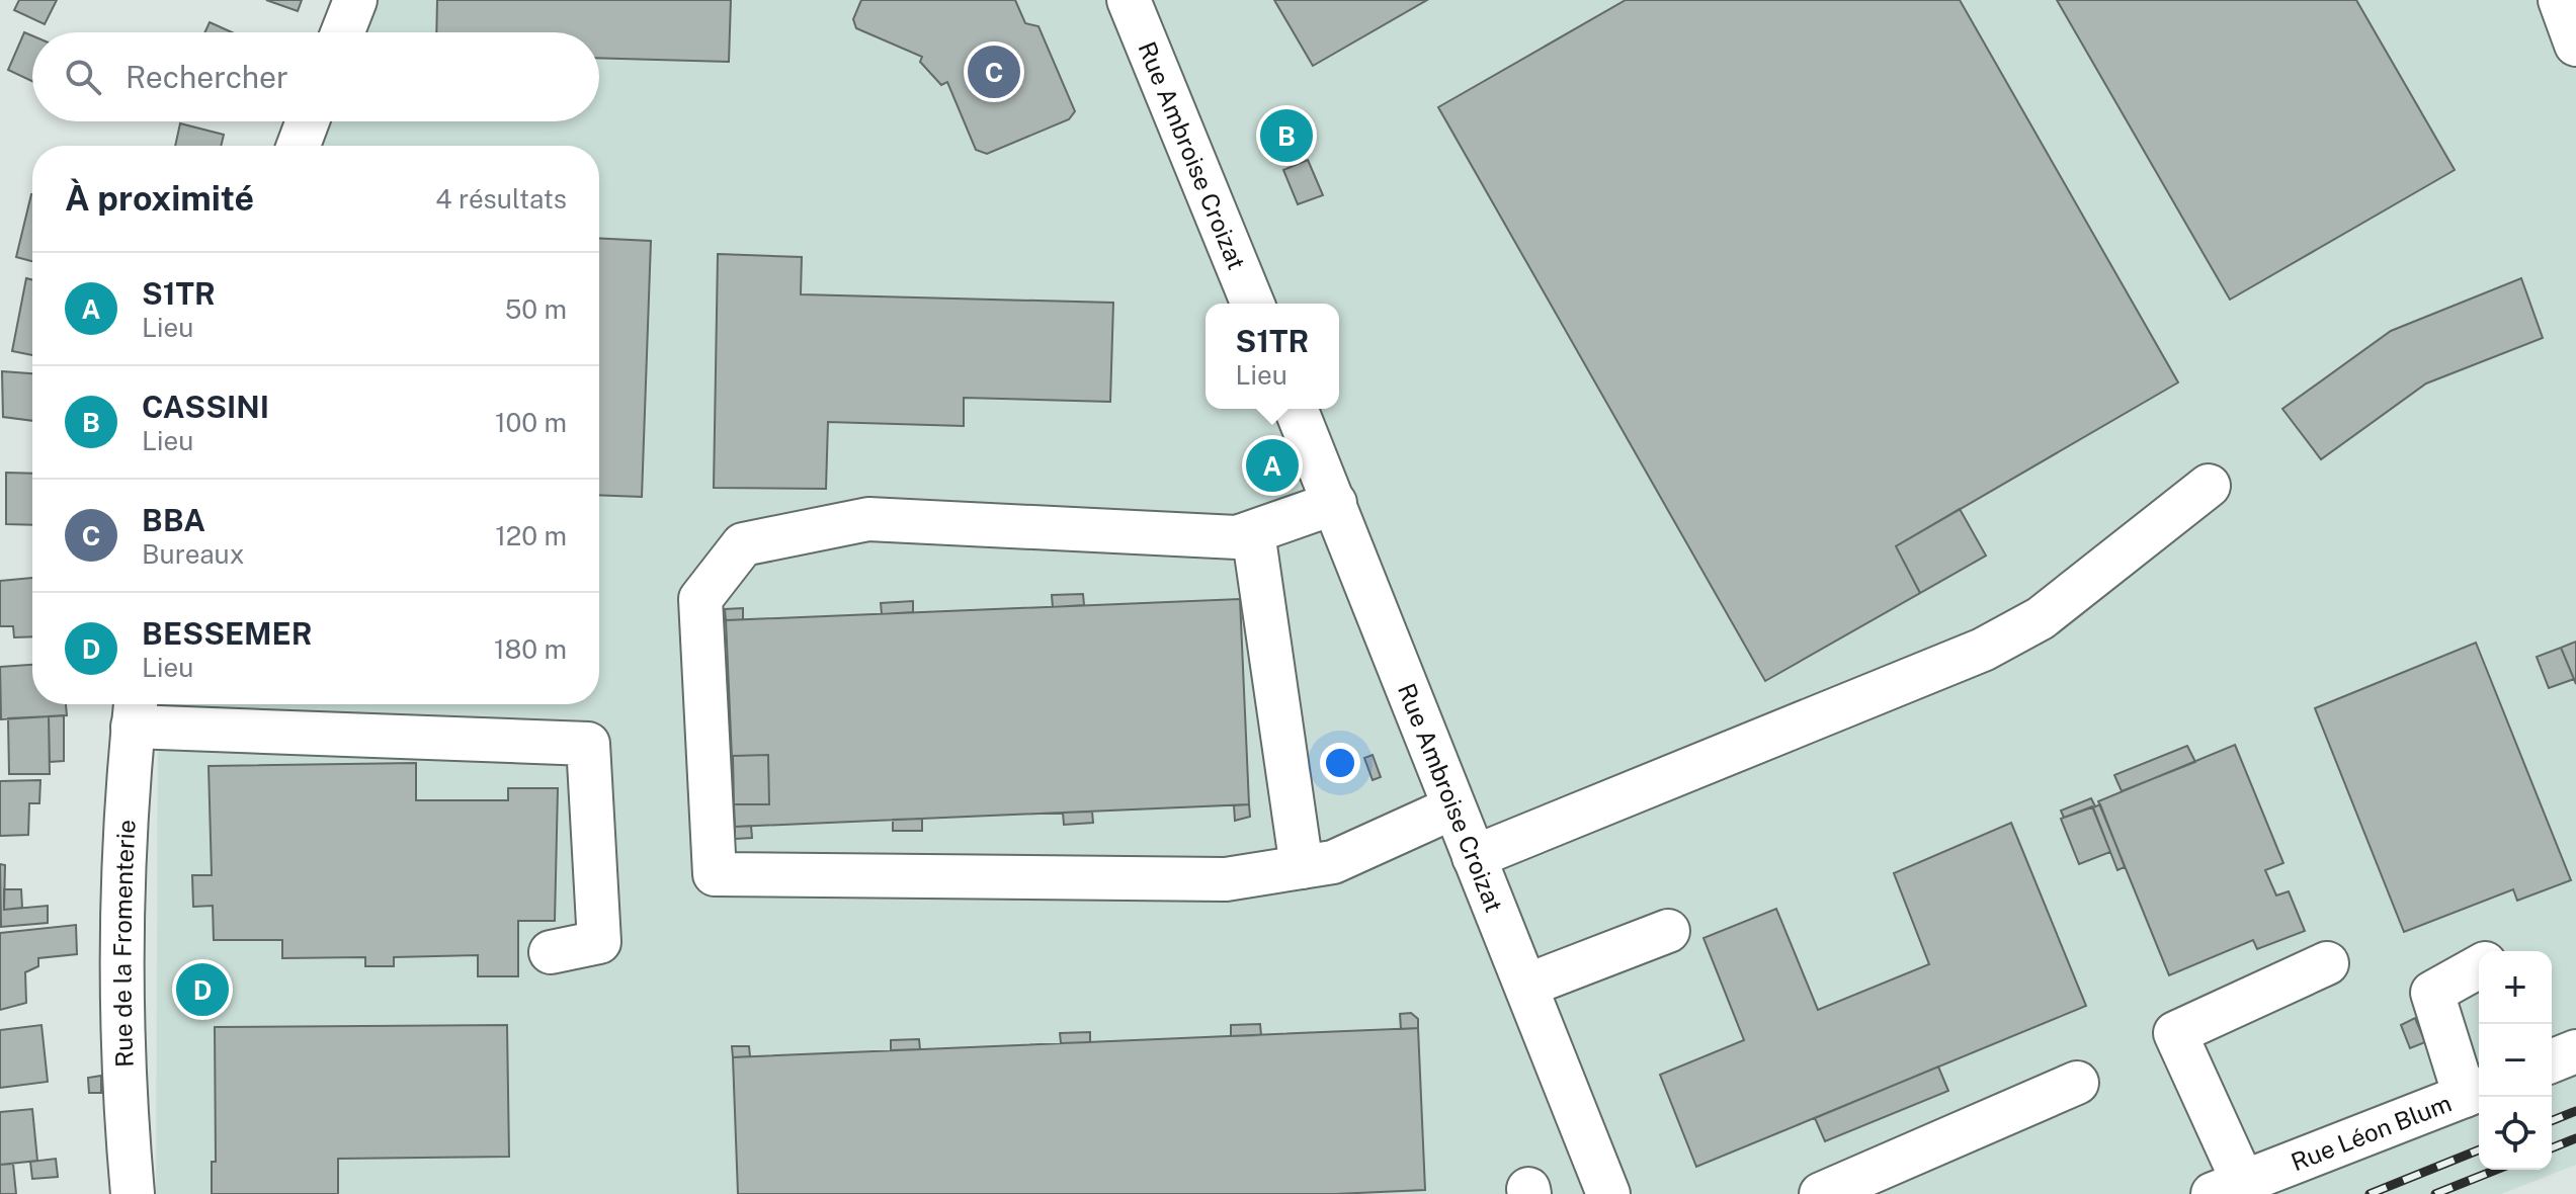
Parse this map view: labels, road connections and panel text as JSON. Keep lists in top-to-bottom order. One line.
{"streets":{"street":["Rue Ambroise Croizat","Rue de la Fromenterie","Rue Léon Blum"]},"page":{"search":"Rechercher","pins":["C","B","A","D"],"heading":["À proximité","4 résultats"],"list":[{"mark":"A","name":"S1TR","note":"Lieu","value":"50 m"},{"mark":"B","name":"CASSINI","note":"Lieu","value":"100 m"},{"mark":"C","name":"BBA","note":"Bureaux","value":"120 m"},{"mark":"D","name":"BESSEMER","note":"Lieu","value":"180 m"}],"popup":["S1TR","Lieu"],"map_buttons":["+","−"]}}
